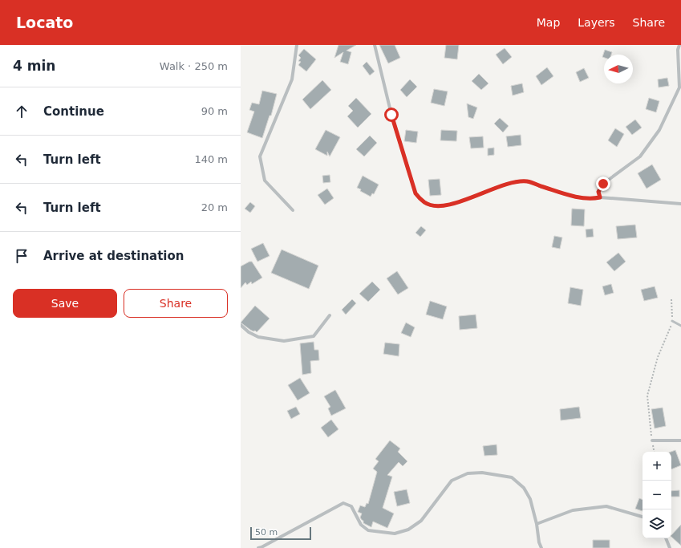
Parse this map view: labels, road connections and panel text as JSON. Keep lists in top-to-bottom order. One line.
{"scale_bar":"50 m","north":"left","page":{"header":"Locato","nav":["Map","Layers","Share"],"heading":["4 min","Walk · 250 m"],"list":[["Continue","90 m"],["Turn left","140 m"],["Turn left","20 m"],"Arrive at destination"],"buttons":["Save","Share"],"map_buttons":["+","−"],"scale":"50 m"}}
